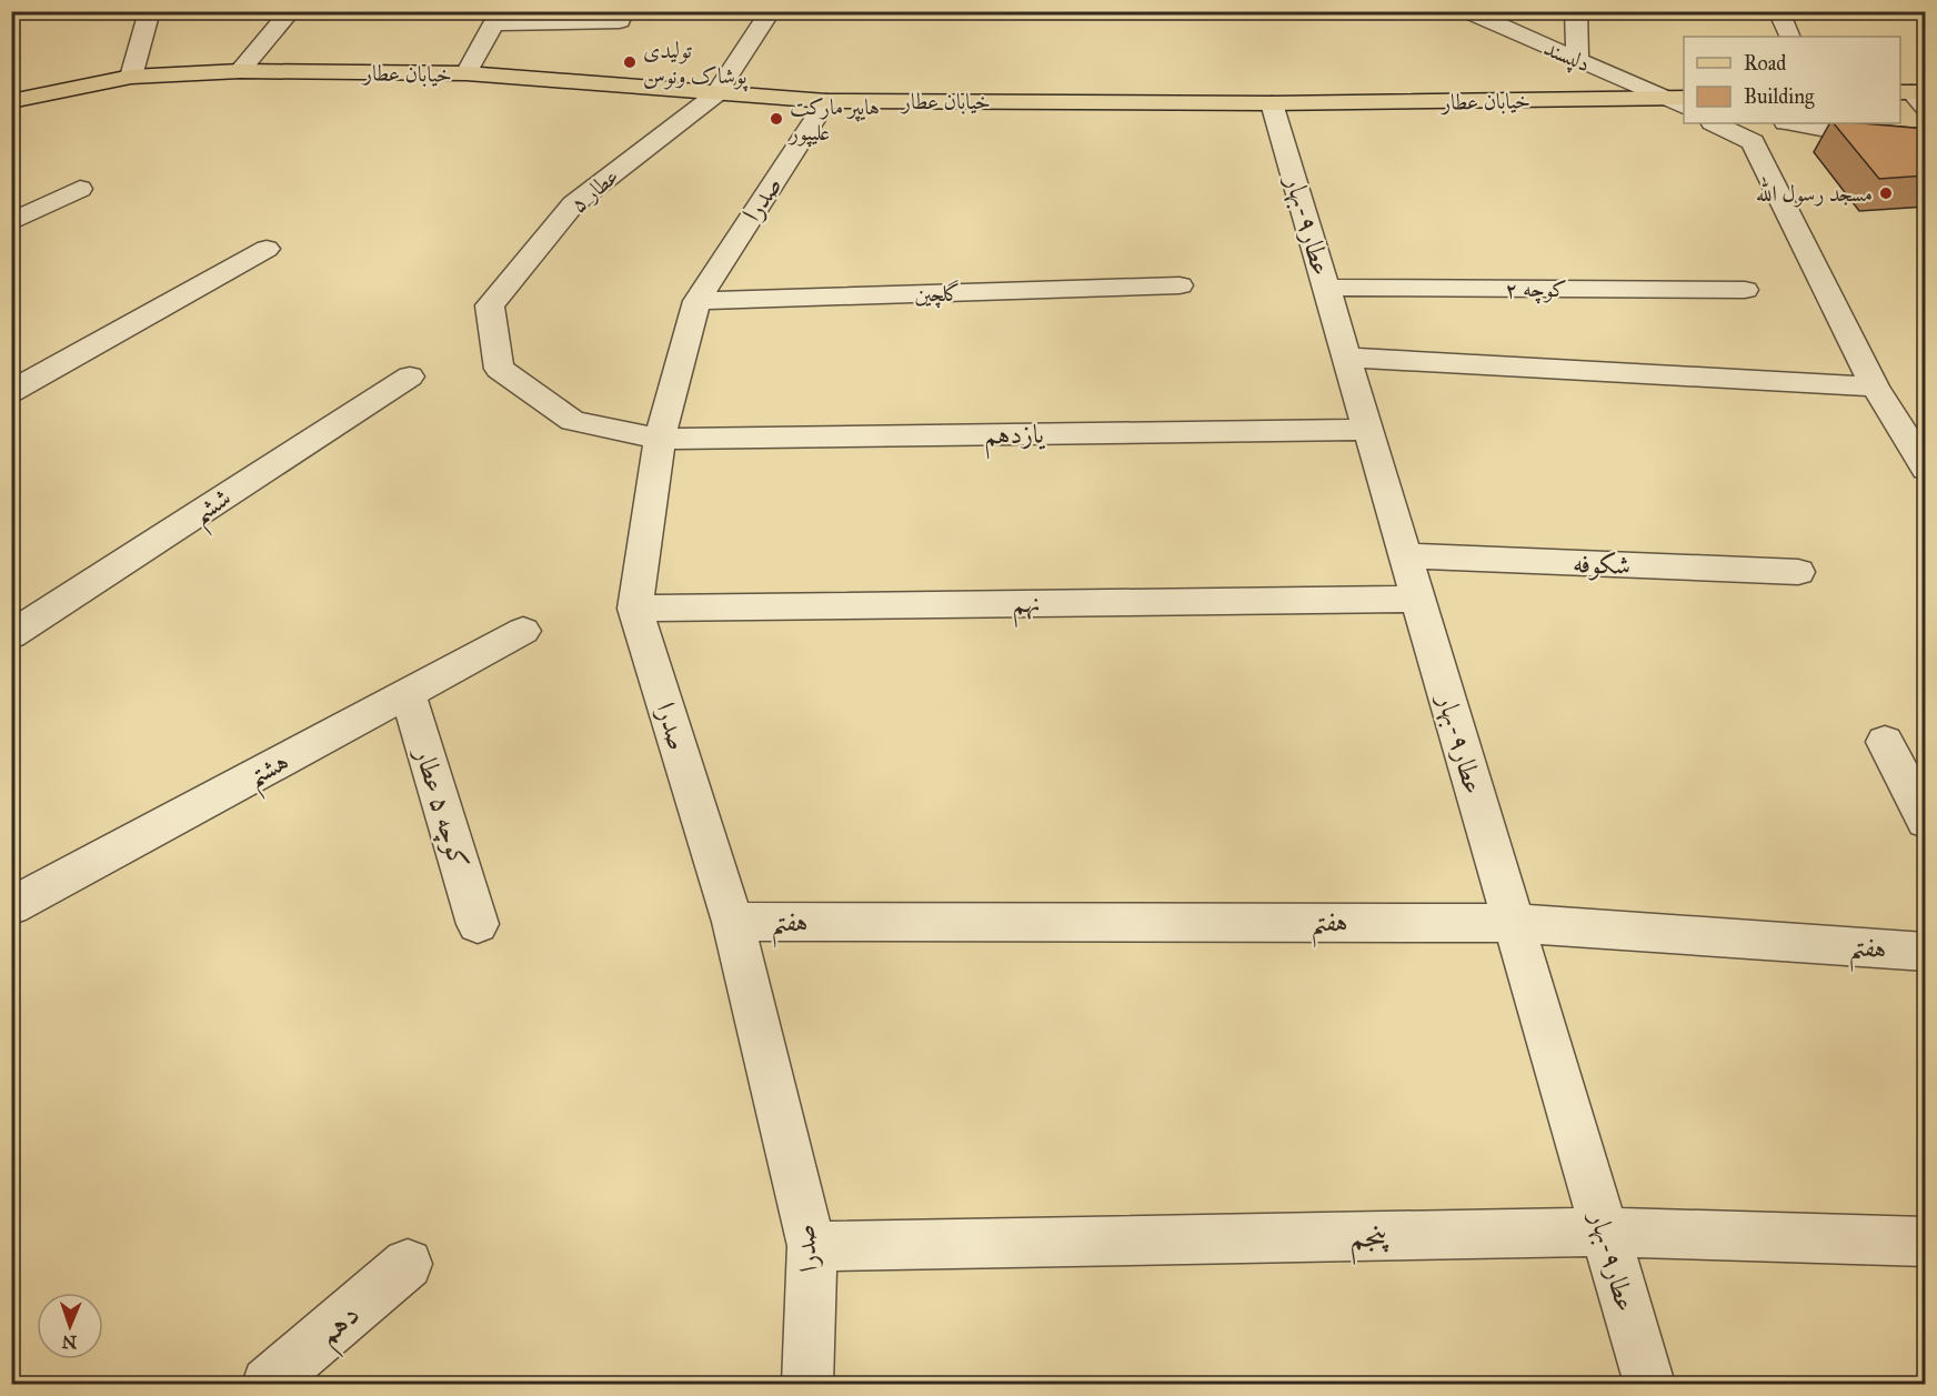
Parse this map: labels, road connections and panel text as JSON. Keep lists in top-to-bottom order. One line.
{"streets":{"main road":["خیابان عطار"],"street":["دلپسند","عطار ۵","صدرا","عطار۹-بهار","کوچه ۲","گلچین","یازدهم","ششم","شکوفه","نهم","هشتم","کوچه ۵ عطار","هفتم","پنجم","دهم"]},"crossings":[["دلپسند","خیابان عطار"],["خیابان عطار","عطار ۵"],["خیابان عطار","صدرا"],["خیابان عطار","عطار۹-بهار"],["عطار ۵","یازدهم"],["صدرا","گلچین"],["صدرا","یازدهم"],["صدرا","نهم"],["صدرا","هفتم"],["صدرا","پنجم"],["عطار۹-بهار","کوچه ۲"],["عطار۹-بهار","یازدهم"],["عطار۹-بهار","شکوفه"],["عطار۹-بهار","نهم"],["عطار۹-بهار","هفتم"],["عطار۹-بهار","پنجم"],["هشتم","کوچه ۵ عطار"]],"places":["تولیدی پوشاک ونوس","هایپر مارکت علیپور","مسجد رسول الله"],"legend":["Road","Building"],"north":"bottom"}
